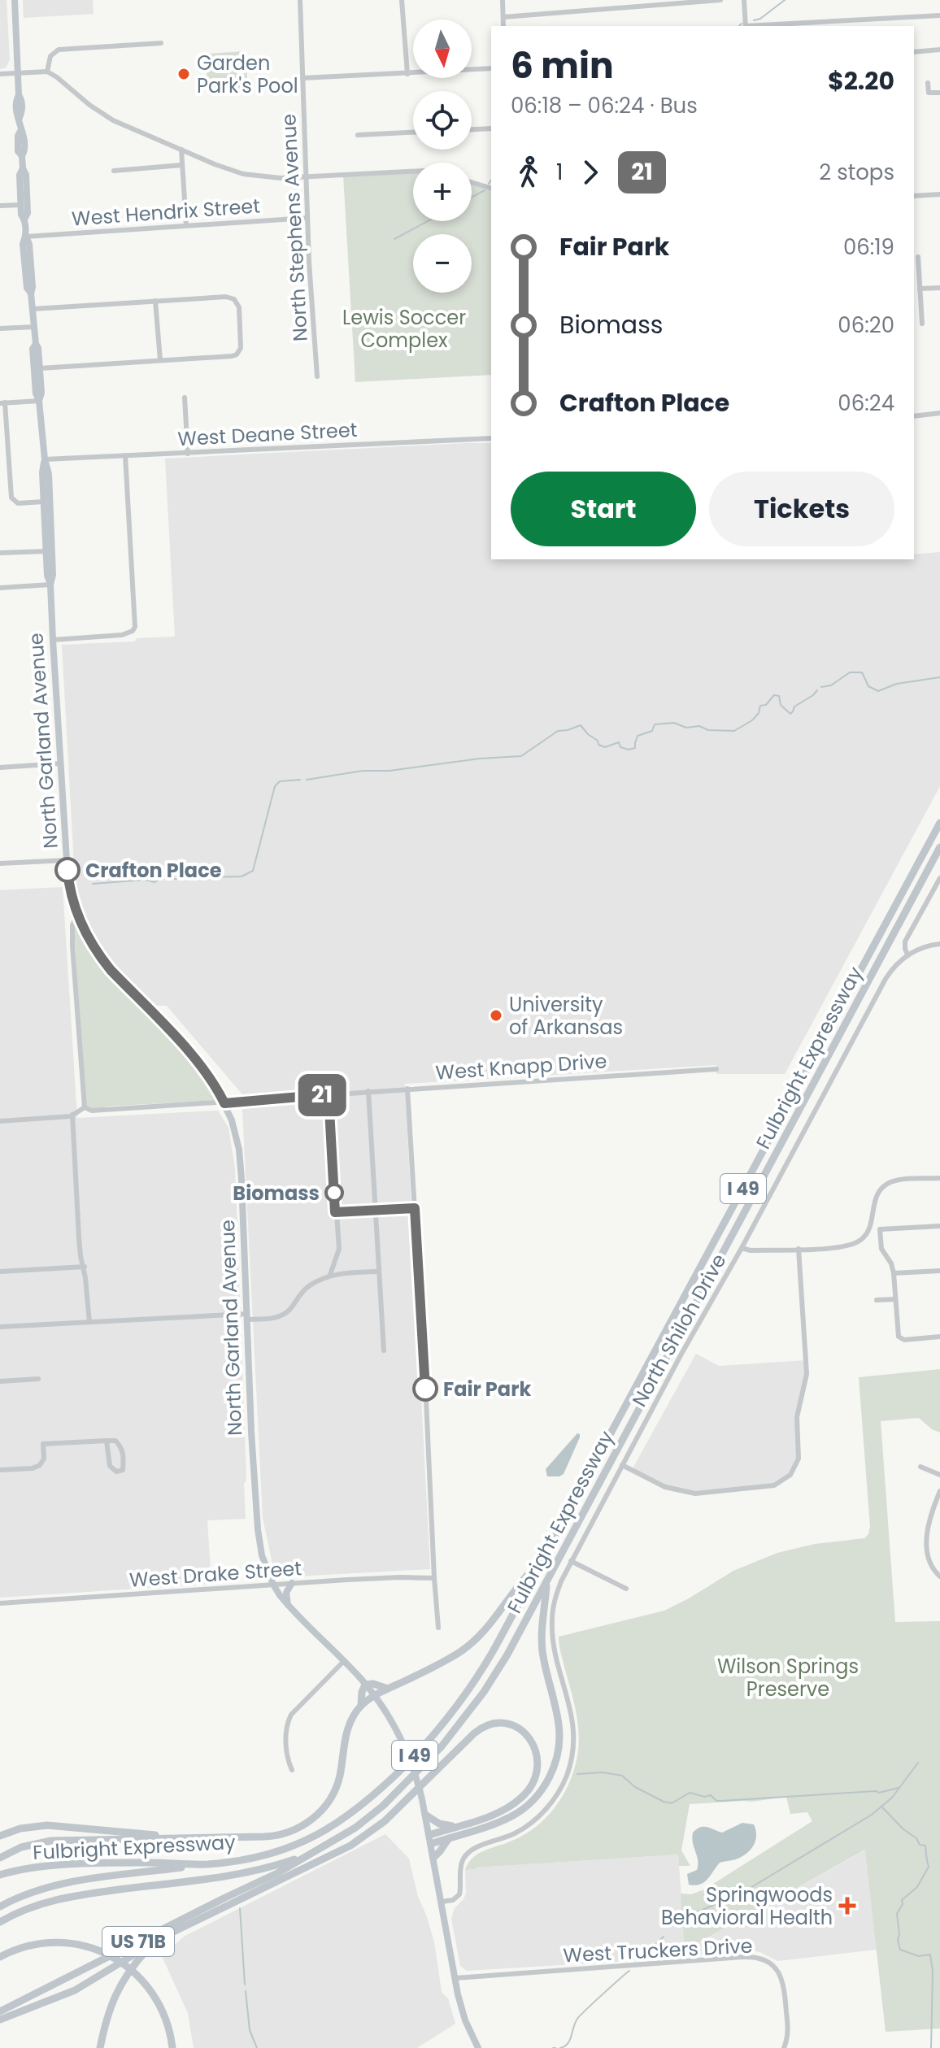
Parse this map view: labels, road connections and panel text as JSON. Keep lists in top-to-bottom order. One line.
{"streets":{"highway":["Fulbright Expressway","I 49","US 71B"],"main road":["North Garland Avenue"],"street":["West Hendrix Street","North Stephens Avenue","West Deane Street","West Knapp Drive","North Shiloh Drive","West Drake Street","West Truckers Drive"]},"crossings":[["West Hendrix Street","North Stephens Avenue"],["West Hendrix Street","North Garland Avenue"],["West Deane Street","North Garland Avenue"],["North Garland Avenue","West Knapp Drive"],["North Garland Avenue","North Shiloh Drive"],["North Garland Avenue","West Drake Street"],["North Garland Avenue","West Truckers Drive"],["Fulbright Expressway","I 49"]],"parks":["Lewis Soccer Complex","Wilson Springs Preserve"],"places":{"other":["Garden Park's Pool","Crafton Place","University of Arkansas","Biomass","Fair Park"],"health":["Springwoods Behavioral Health"]},"lines":["bus line 21"],"north":"bottom","page":{"on_map":"21","map_buttons":["+","−"],"heading":["6 min","06:18 – 06:24 · Bus","$2.20"],"legs":["1","21","2 stops"],"list":[{"name":"Fair Park","value":"06:19"},{"name":"Biomass","value":"06:20"},{"name":"Crafton Place","value":"06:24"}],"buttons":["Start","Tickets"]}}
